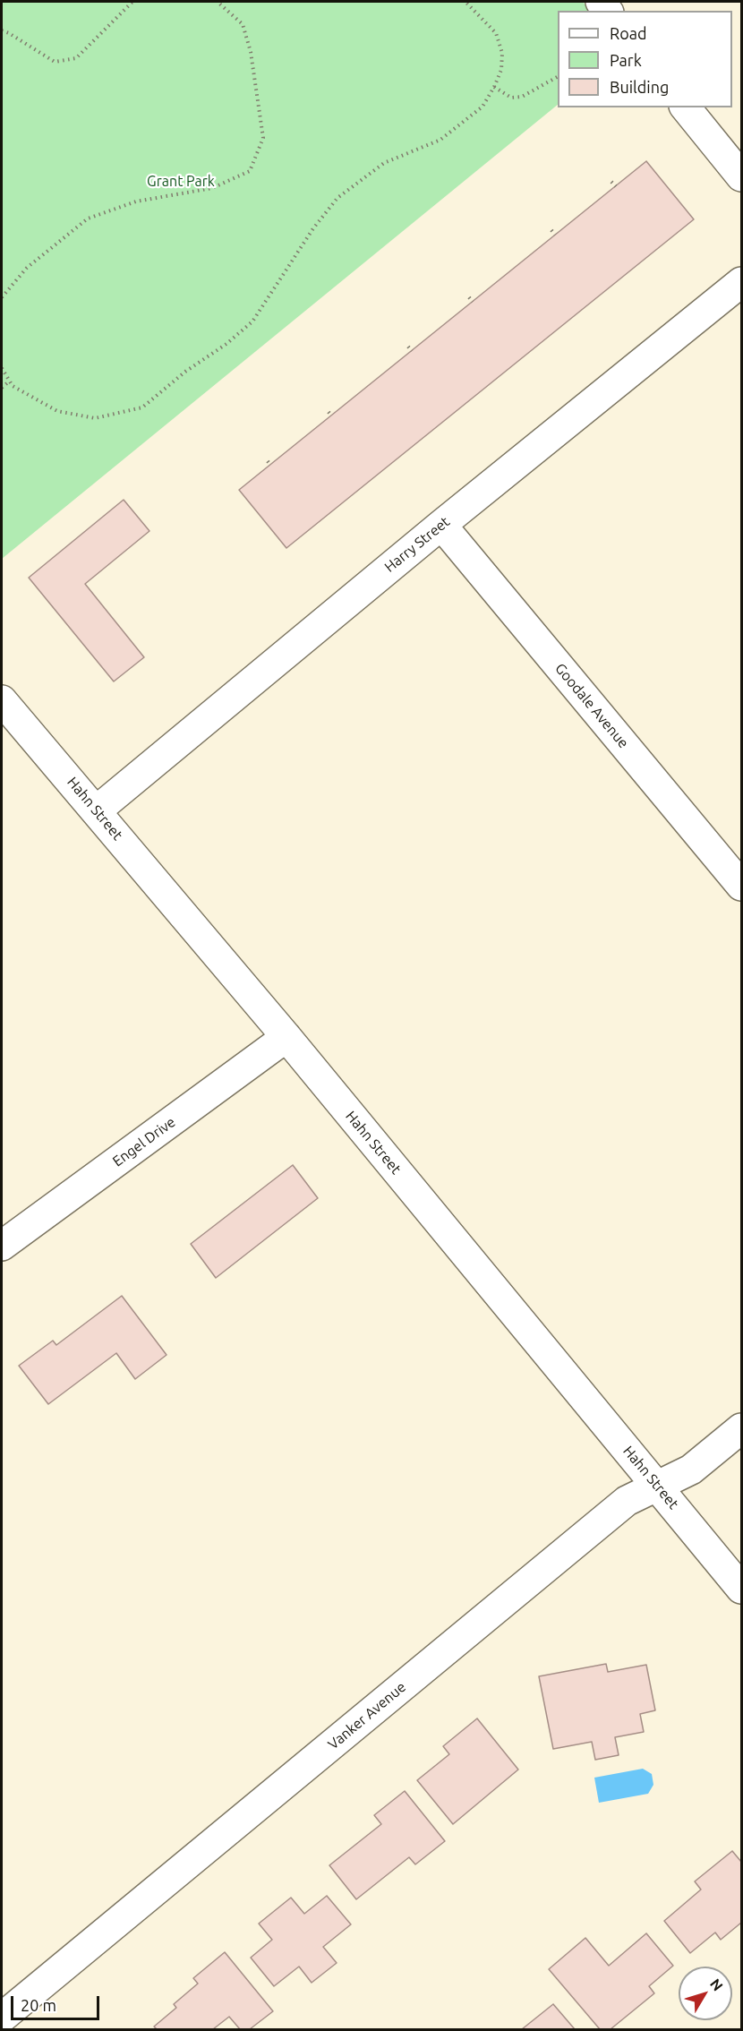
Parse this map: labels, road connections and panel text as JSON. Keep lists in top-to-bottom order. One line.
{"streets":{"street":["Harry Street","Goodale Avenue","Hahn Street","Engel Drive","Vanker Avenue"]},"crossings":[["Harry Street","Goodale Avenue"],["Harry Street","Hahn Street"],["Hahn Street","Engel Drive"],["Hahn Street","Vanker Avenue"]],"parks":["Grant Park"],"legend":["Road","Park","Building"],"scale_bar":"20 m","north":"top right"}
